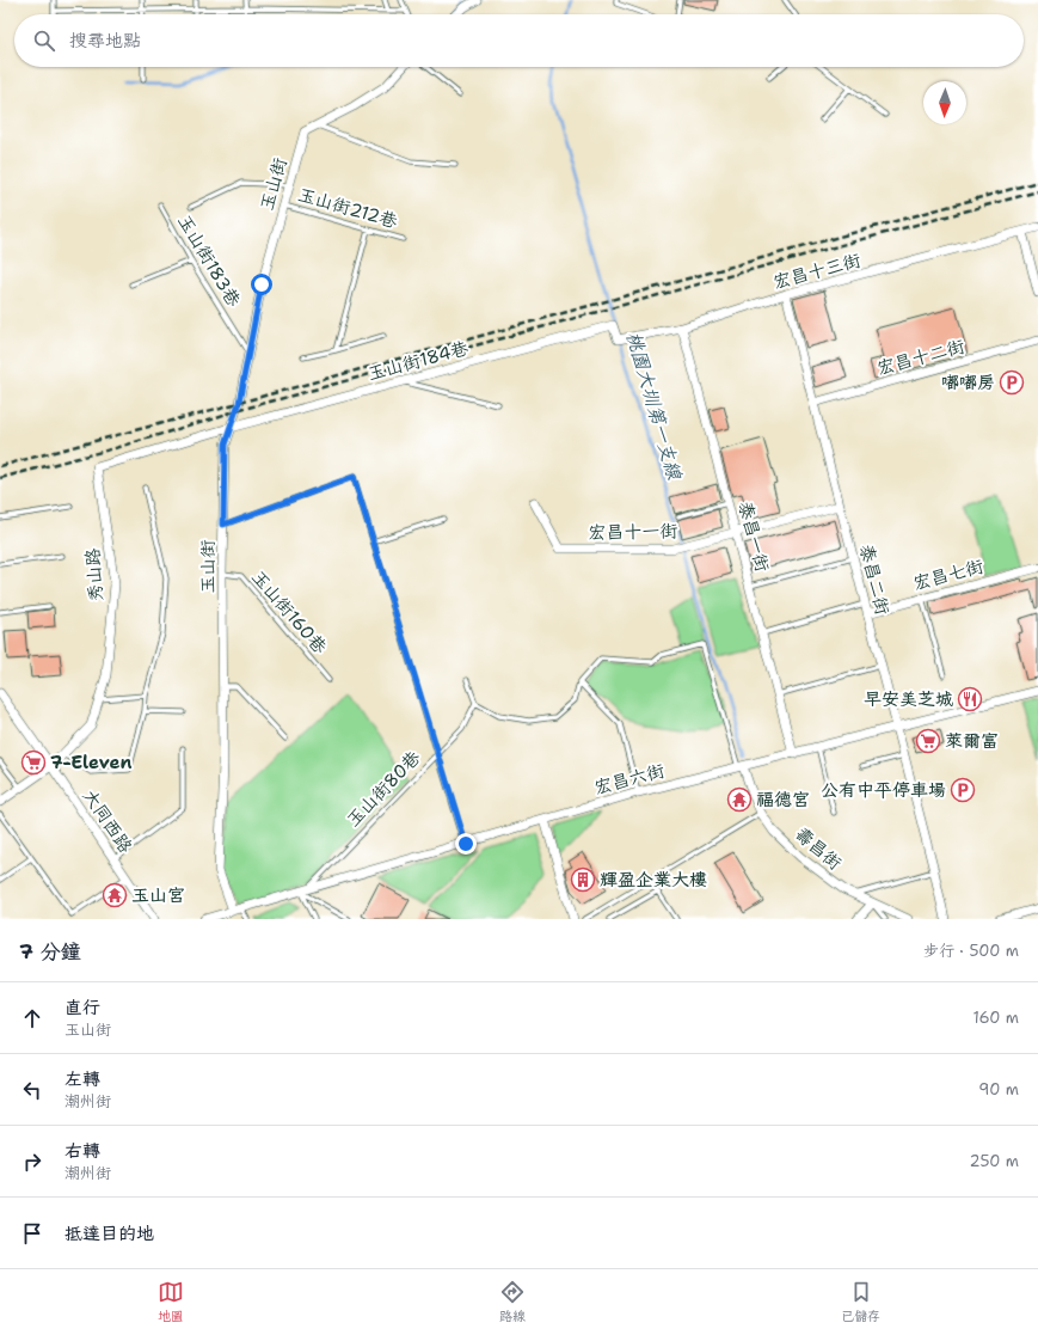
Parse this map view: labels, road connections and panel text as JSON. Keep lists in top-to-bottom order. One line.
{"streets":{"street":["玉山街","宏昌十三街","宏昌十二街","玉山街184巷","宏昌十一街","泰昌一街","秀山路","宏昌七街","泰昌二街","宏昌六街","大同西路","壽昌街"],"lane":["玉山街212巷","玉山街183巷","玉山街160巷","玉山街80巷"]},"crossings":[["玉山街","玉山街212巷"],["玉山街","玉山街183巷"],["玉山街","玉山街184巷"],["玉山街","秀山路"],["玉山街","玉山街160巷"],["玉山街","宏昌六街"],["宏昌十三街","玉山街184巷"],["宏昌十三街","泰昌一街"],["宏昌十三街","泰昌二街"],["宏昌十二街","泰昌二街"],["玉山街184巷","秀山路"],["宏昌十一街","泰昌一街"],["宏昌十一街","泰昌二街"],["泰昌一街","宏昌六街"],["秀山路","大同西路"],["宏昌七街","泰昌二街"],["泰昌二街","宏昌六街"],["宏昌六街","玉山街80巷"],["宏昌六街","壽昌街"]],"water":["桃園大圳第一支線"],"places":{"parking":["嘟嘟房","公有中平停車場"],"restaurant":["早安美芝城"],"supermarket":["萊爾富","7-Eleven"],"temple":["福德宮","玉山宮"],"building":["輝盈企業大樓"]},"north":"bottom","page":{"search":"搜尋地點","heading":["7 分鐘","步行 · 500 m"],"list":[["直行","玉山街","160 m"],["左轉","潮州街","90 m"],["右轉","潮州街","250 m"],"抵達目的地"],"nav":["地圖","路線","已儲存"]}}
